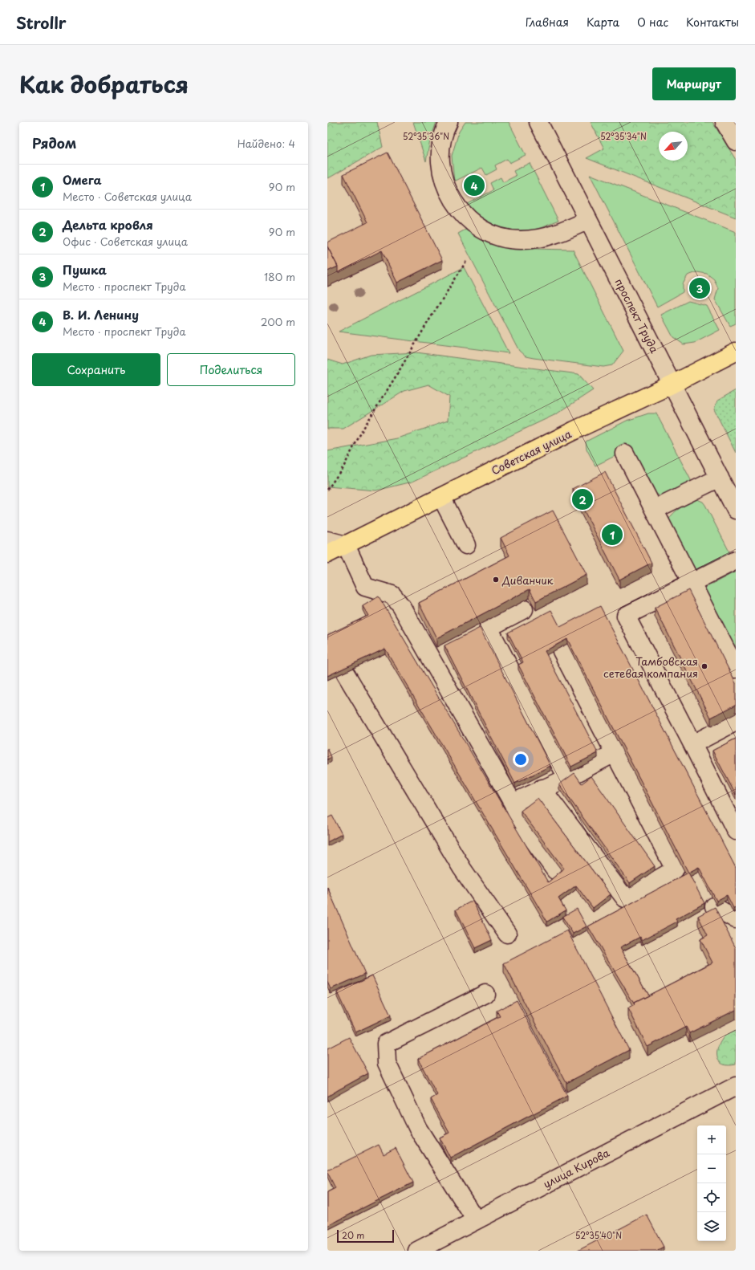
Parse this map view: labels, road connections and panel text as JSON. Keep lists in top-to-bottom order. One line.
{"streets":{"main road":["Советская улица"],"street":["проспект Труда","улица Кирова"]},"crossings":[["проспект Труда","Советская улица"]],"places":["Диванчик","Тамбовская сетевая компания"],"scale_bar":"20 m","north":"bottom left","page":{"header":"Strollr","nav":["Главная","Карта","О нас","Контакты"],"title":"Как добраться","buttons":["Маршрут",["Сохранить","Поделиться"]],"heading":["Рядом","Найдено: 4"],"list":[{"mark":"1","name":"Омега","note":"Место · Советская улица","value":"90 m"},{"mark":"2","name":"Дельта кровля","note":"Офис · Советская улица","value":"90 m"},{"mark":"3","name":"Пушка","note":"Место · проспект Труда","value":"180 m"},{"mark":"4","name":"В. И. Ленину","note":"Место · проспект Труда","value":"200 m"}],"pins":["4","3","2","1"],"map_buttons":["+","−"],"scale":"20 m"},"coordinates":["52°35'36\"N","52°35'34\"N","52°35'40\"N"]}
